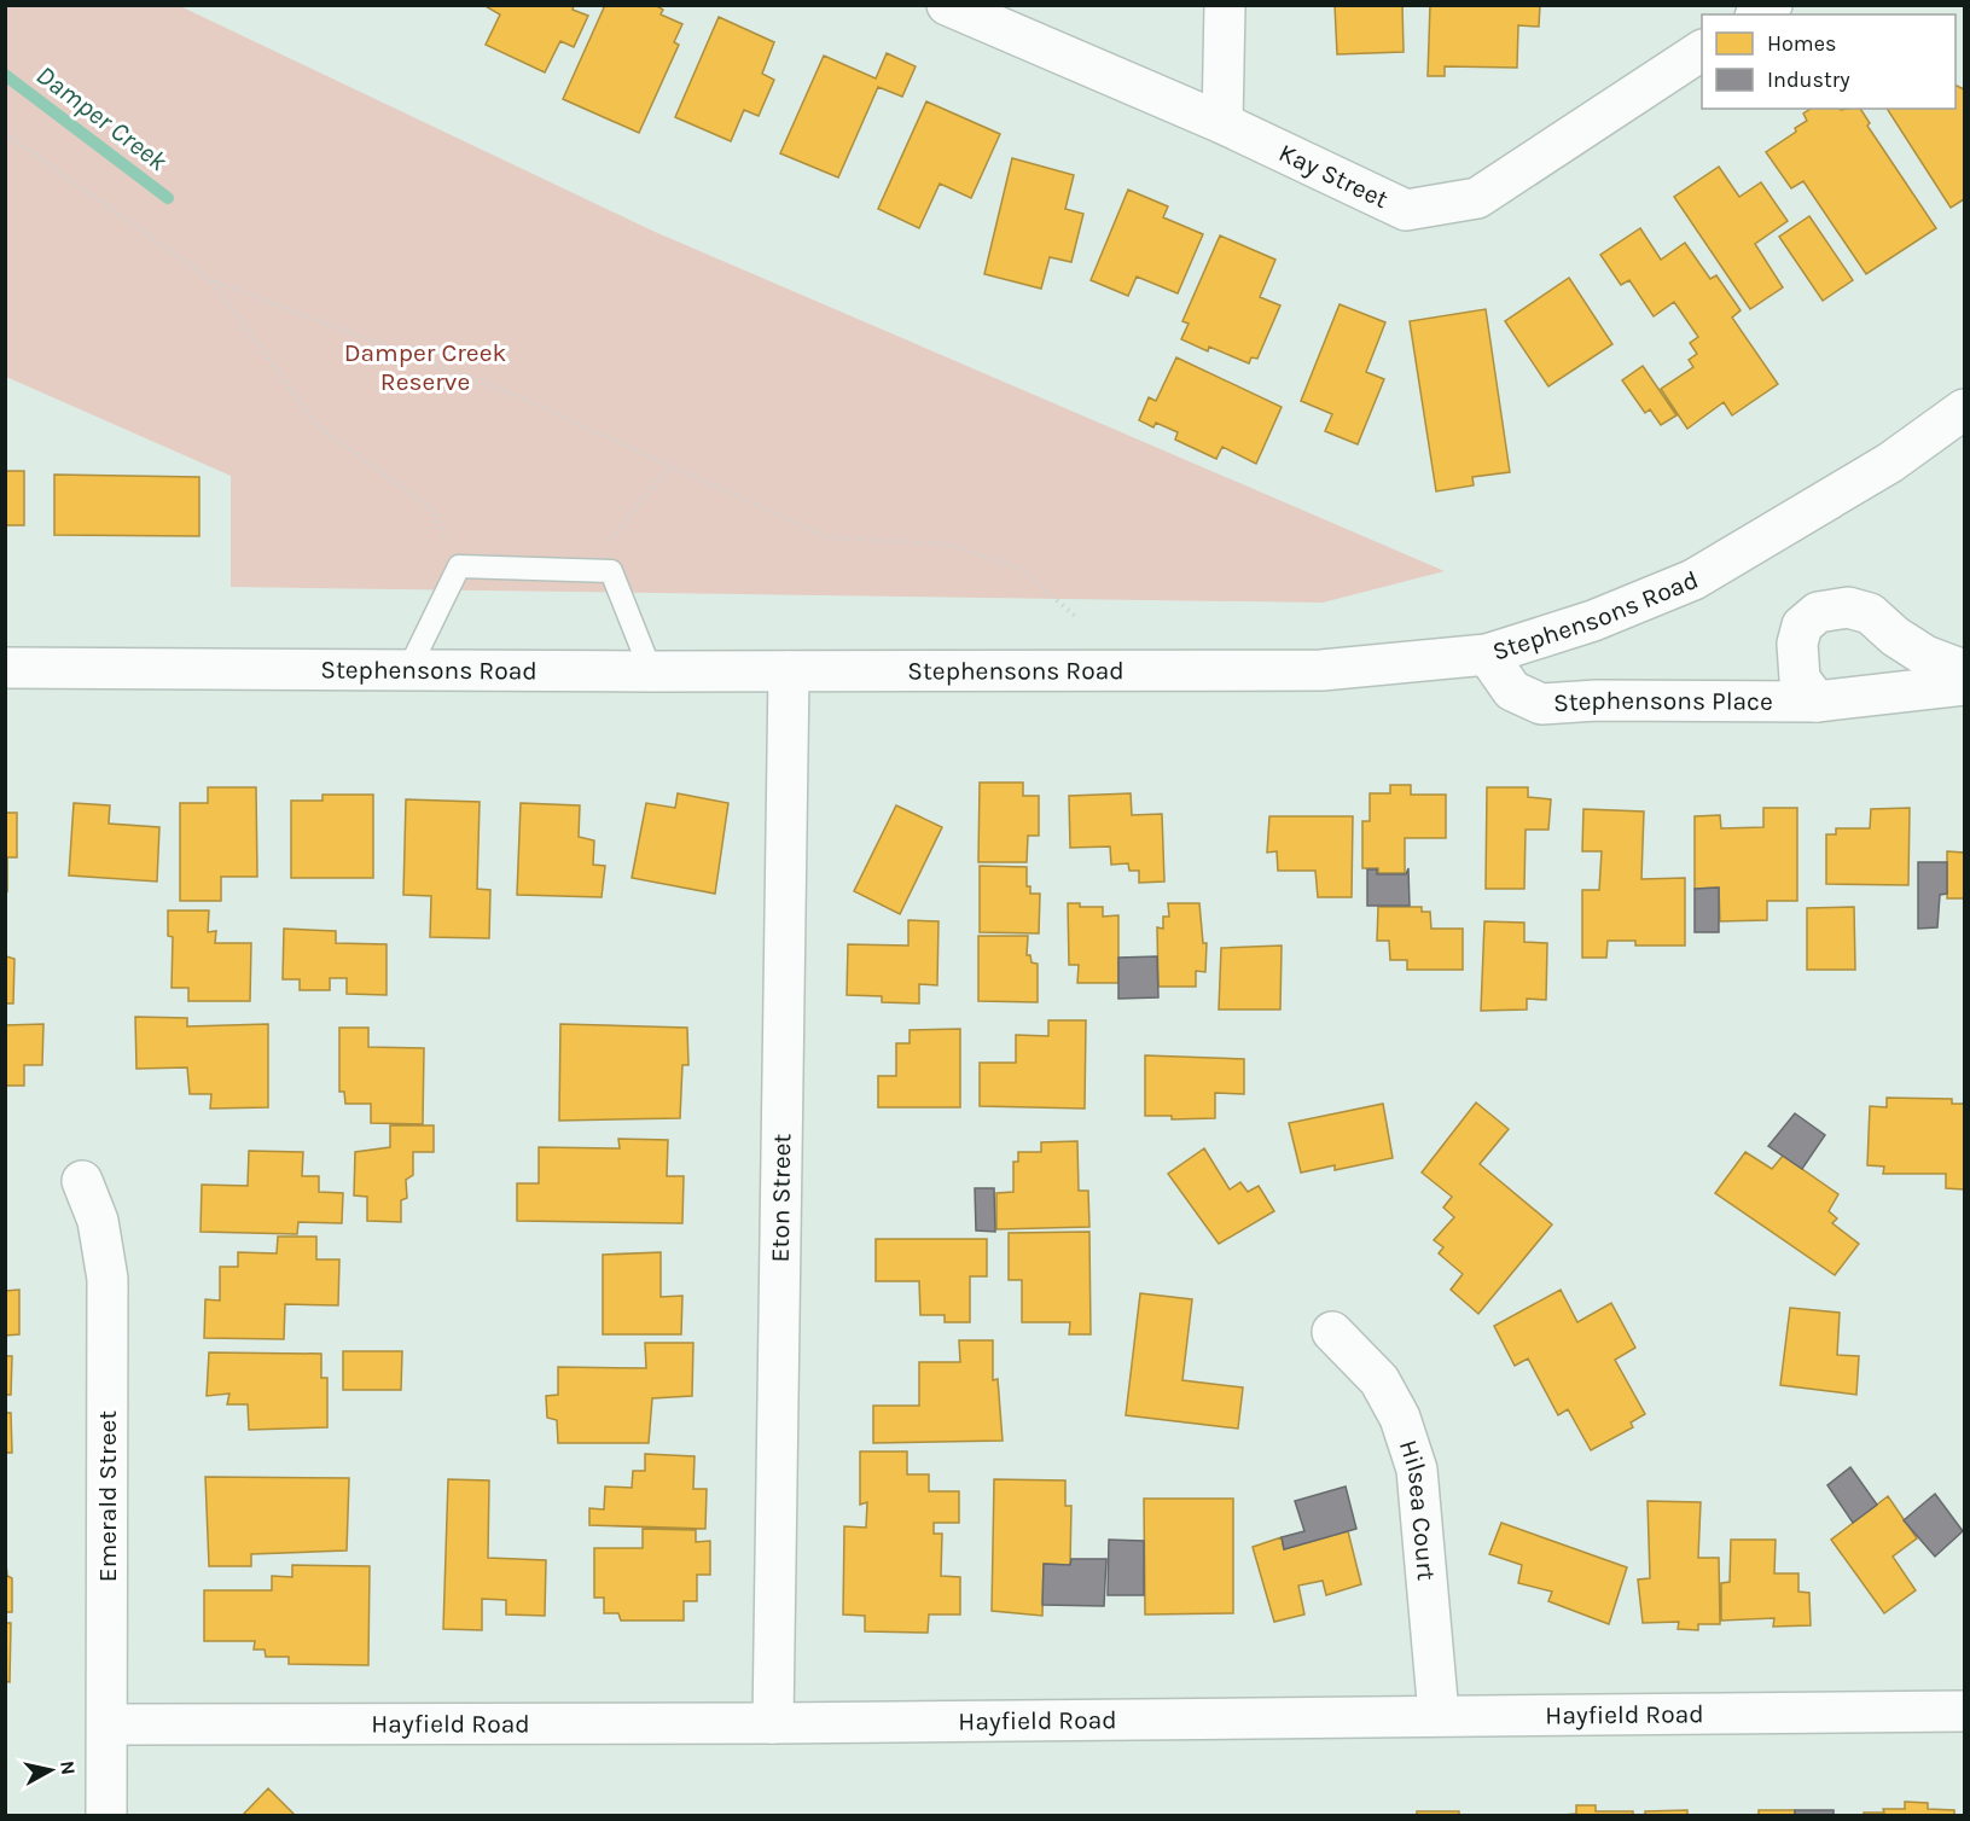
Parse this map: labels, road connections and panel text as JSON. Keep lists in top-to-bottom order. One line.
{"streets":{"street":["Kay Street","Stephensons Road","Stephensons Place","Eton Street","Emerald Street","Hilsea Court","Hayfield Road"]},"crossings":[["Stephensons Road","Stephensons Place"],["Stephensons Road","Eton Street"],["Eton Street","Hayfield Road"],["Emerald Street","Hayfield Road"],["Hilsea Court","Hayfield Road"]],"water":["Damper Creek"],"parks":["Damper Creek Reserve"],"legend":["Homes","Industry"],"north":"right"}
